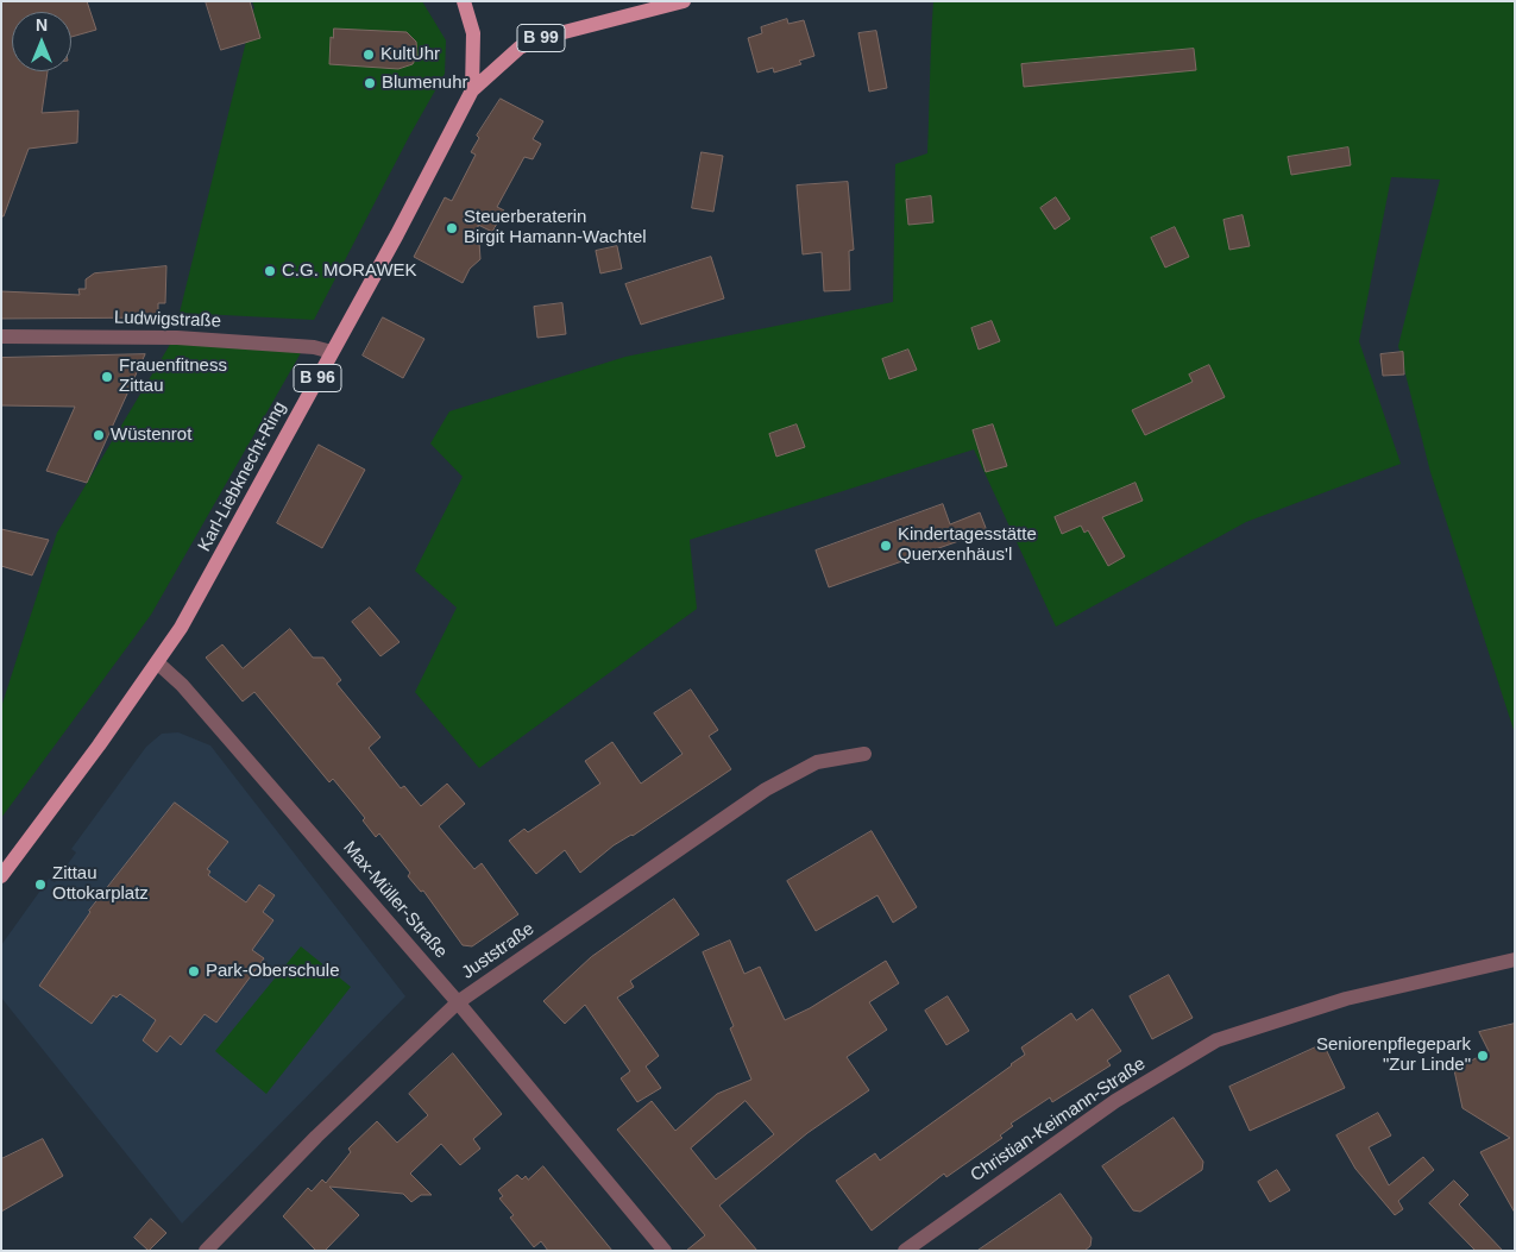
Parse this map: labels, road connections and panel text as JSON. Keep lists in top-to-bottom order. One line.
{"streets":{"main road":["B 99","B 96","Karl-Liebknecht-Ring"],"street":["Ludwigstraße","Max-Müller-Straße","Juststraße","Christian-Keimann-Straße"]},"crossings":[["B 99","Karl-Liebknecht-Ring"],["Ludwigstraße","Karl-Liebknecht-Ring"],["Karl-Liebknecht-Ring","Max-Müller-Straße"],["Max-Müller-Straße","Juststraße"]],"places":["KultUhr","Blumenuhr","Steuerberaterin Birgit Hamann-Wachtel","C.G. MORAWEK","Frauenfitness Zittau","Wüstenrot","Kindertagesstätte Querxenhäus'l","Zittau Ottokarplatz","Park-Oberschule","Seniorenpflegepark \"Zur Linde\""],"north":"top"}
